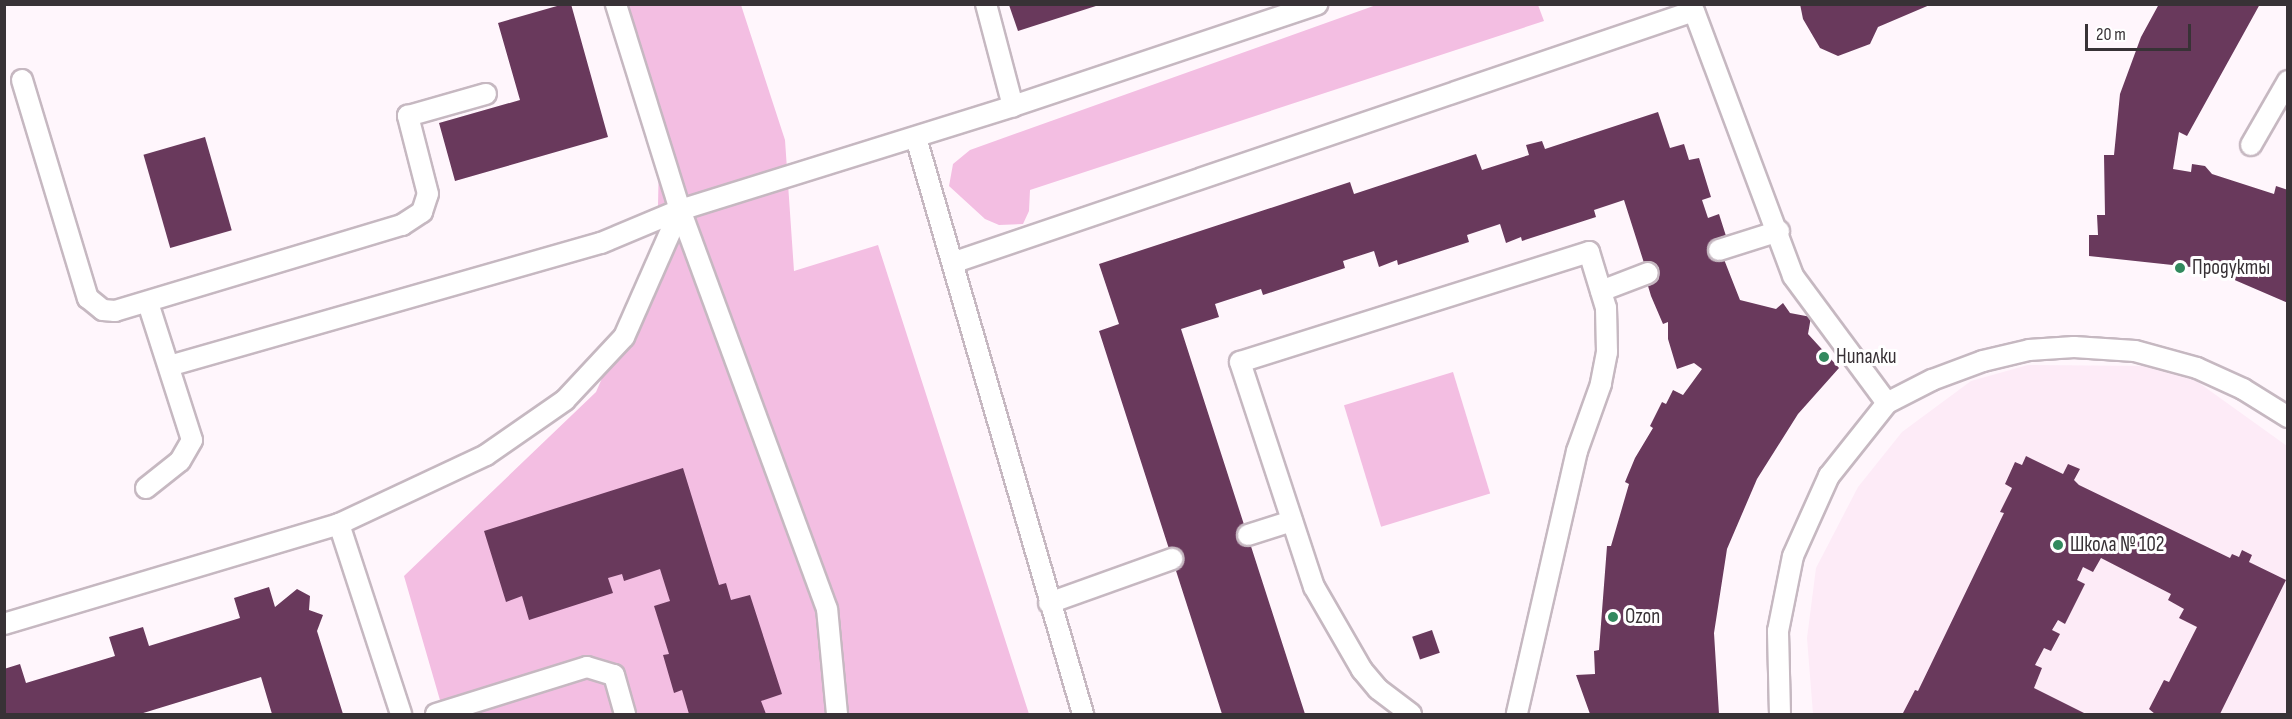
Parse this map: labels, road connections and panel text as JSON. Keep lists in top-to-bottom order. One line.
{"places":["Продукты","Нипалки","Школа № 102","Ozon"],"scale_bar":"20 m"}
